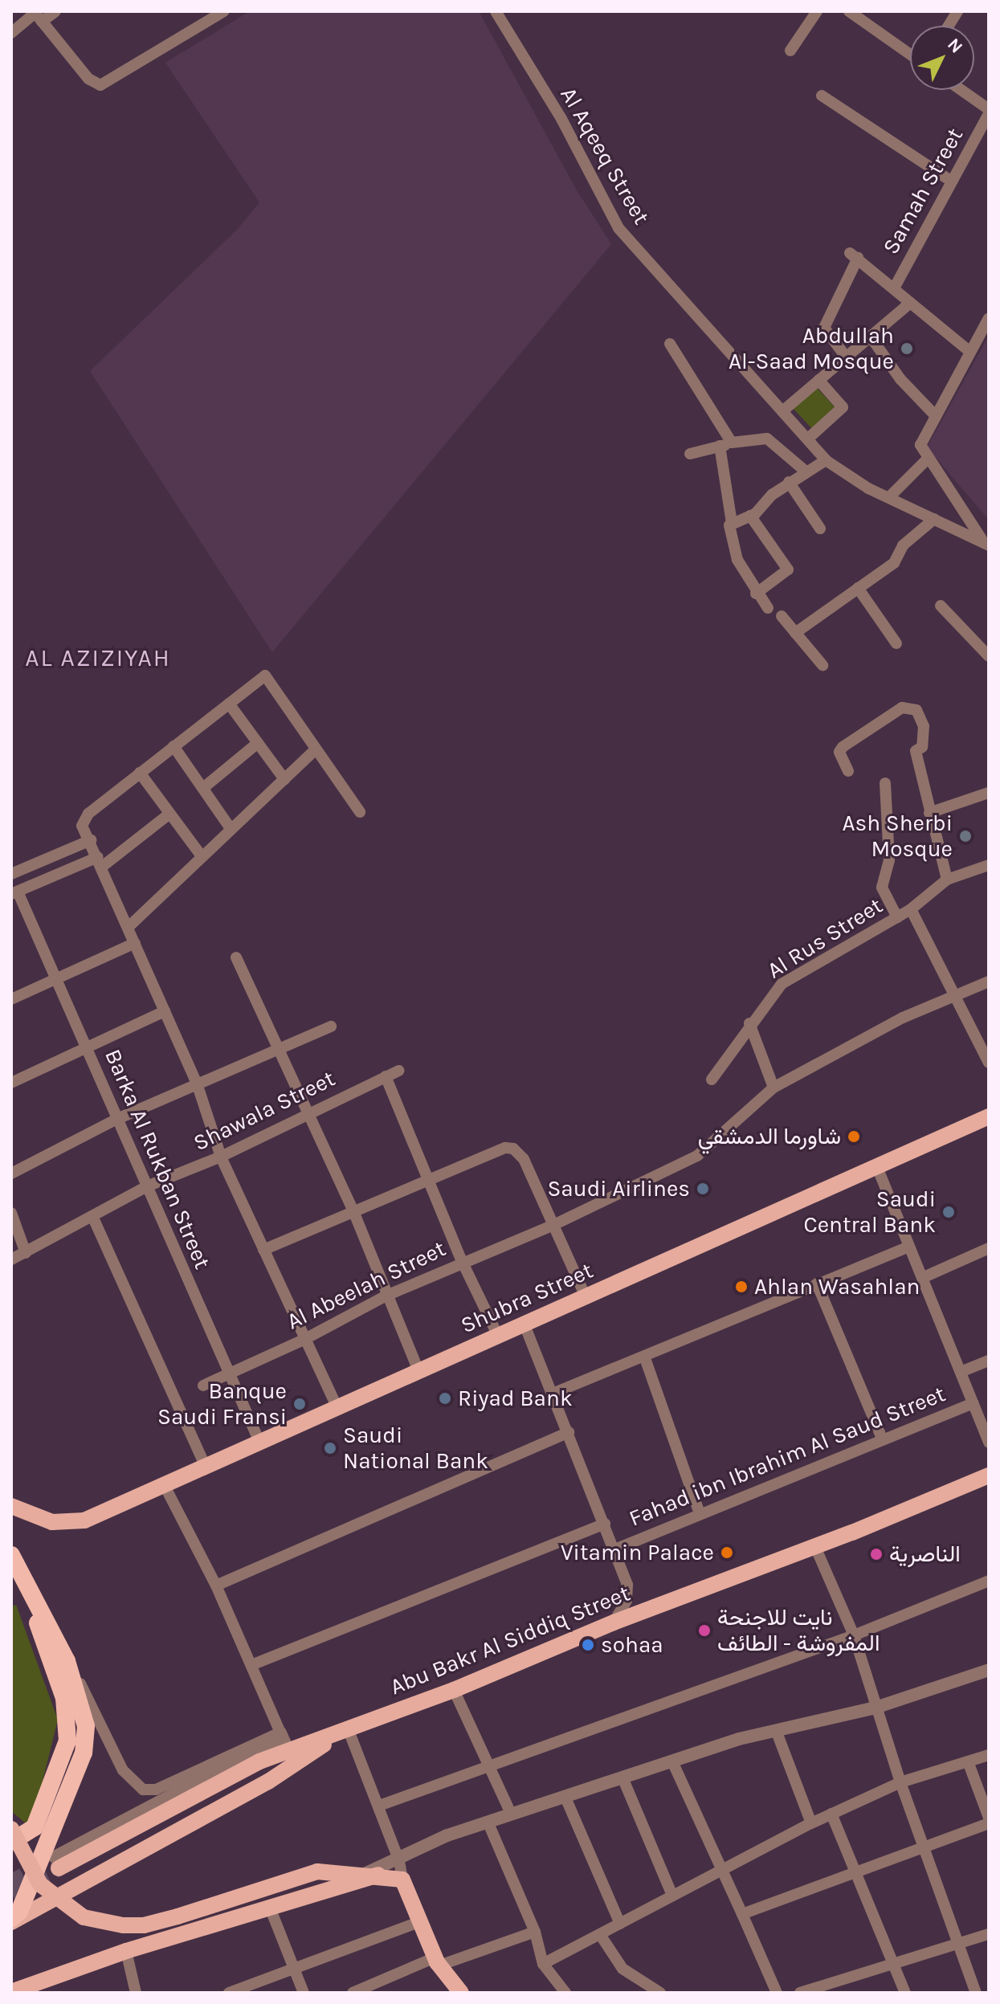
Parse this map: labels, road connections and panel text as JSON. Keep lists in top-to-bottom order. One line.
{"streets":{"main road":["Shubra Street","Abu Bakr Al Siddiq Street"],"street":["Al Aqeeq Street","Samah Street","Al Rus Street","Shawala Street","Barka Al Rukban Street","Al Abeelah Street","Fahad ibn Ibrahim Al Saud Street"]},"crossings":[["Shawala Street","Barka Al Rukban Street"],["Barka Al Rukban Street","Al Abeelah Street"],["Barka Al Rukban Street","Shubra Street"]],"districts":["AL AZIZIYAH"],"places":["Abdullah Al-Saad Mosque","Ash Sherbi Mosque","شاورما الدمشقي","Saudi Airlines","Saudi Central Bank","Ahlan Wasahlan","Riyad Bank","Banque Saudi Fransi","Saudi National Bank","Vitamin Palace","الناصرية","نايت للاجنحة المفروشة - الطائف","sohaa"],"north":"top right"}
